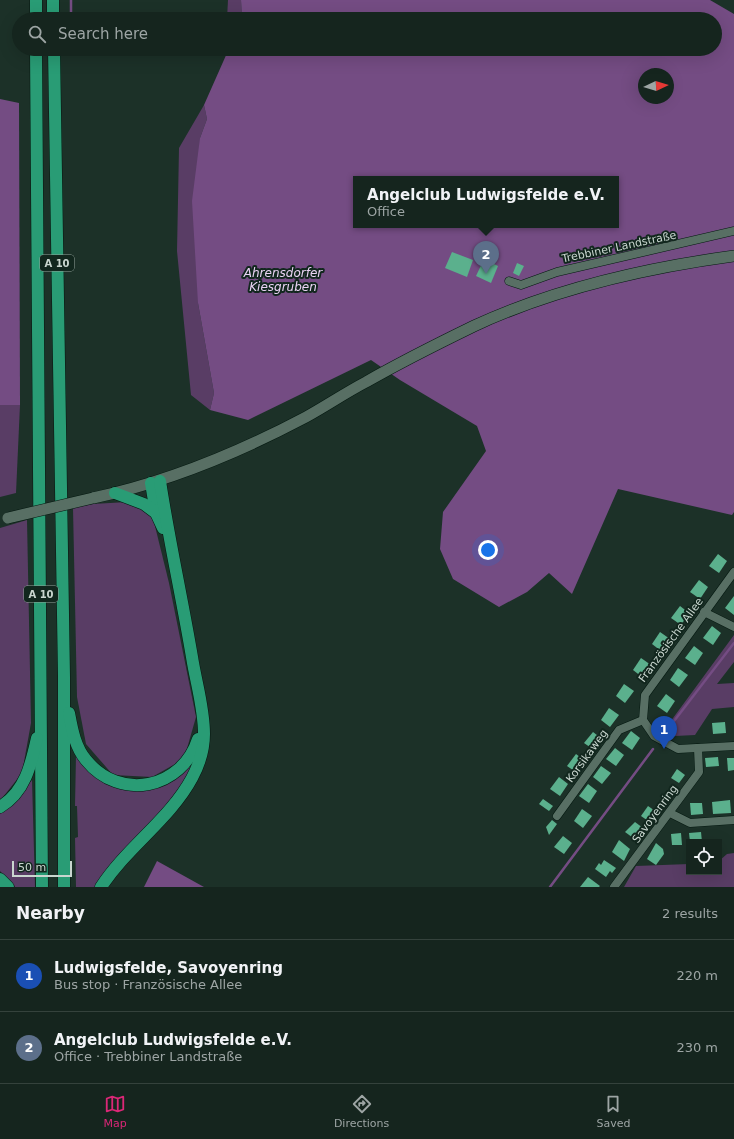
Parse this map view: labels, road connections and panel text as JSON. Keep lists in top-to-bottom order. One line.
{"streets":{"highway":["A 10"],"street":["Trebbiner Landstraße","Französische Allee","Korsikaweg","Savoyenring"]},"crossings":[["Französische Allee","Korsikaweg"]],"water":["Ahrensdorfer Kiesgruben"],"scale_bar":"50 m","north":"right","page":{"search":"Search here","popup":["Angelclub Ludwigsfelde e.V.","Office"],"pins":["2","1"],"scale":"50 m","heading":["Nearby","2 results"],"list":[{"mark":"1","name":"Ludwigsfelde, Savoyenring","note":"Bus stop · Französische Allee","value":"220 m"},{"mark":"2","name":"Angelclub Ludwigsfelde e.V.","note":"Office · Trebbiner Landstraße","value":"230 m"}],"nav":["Map","Directions","Saved"]}}
